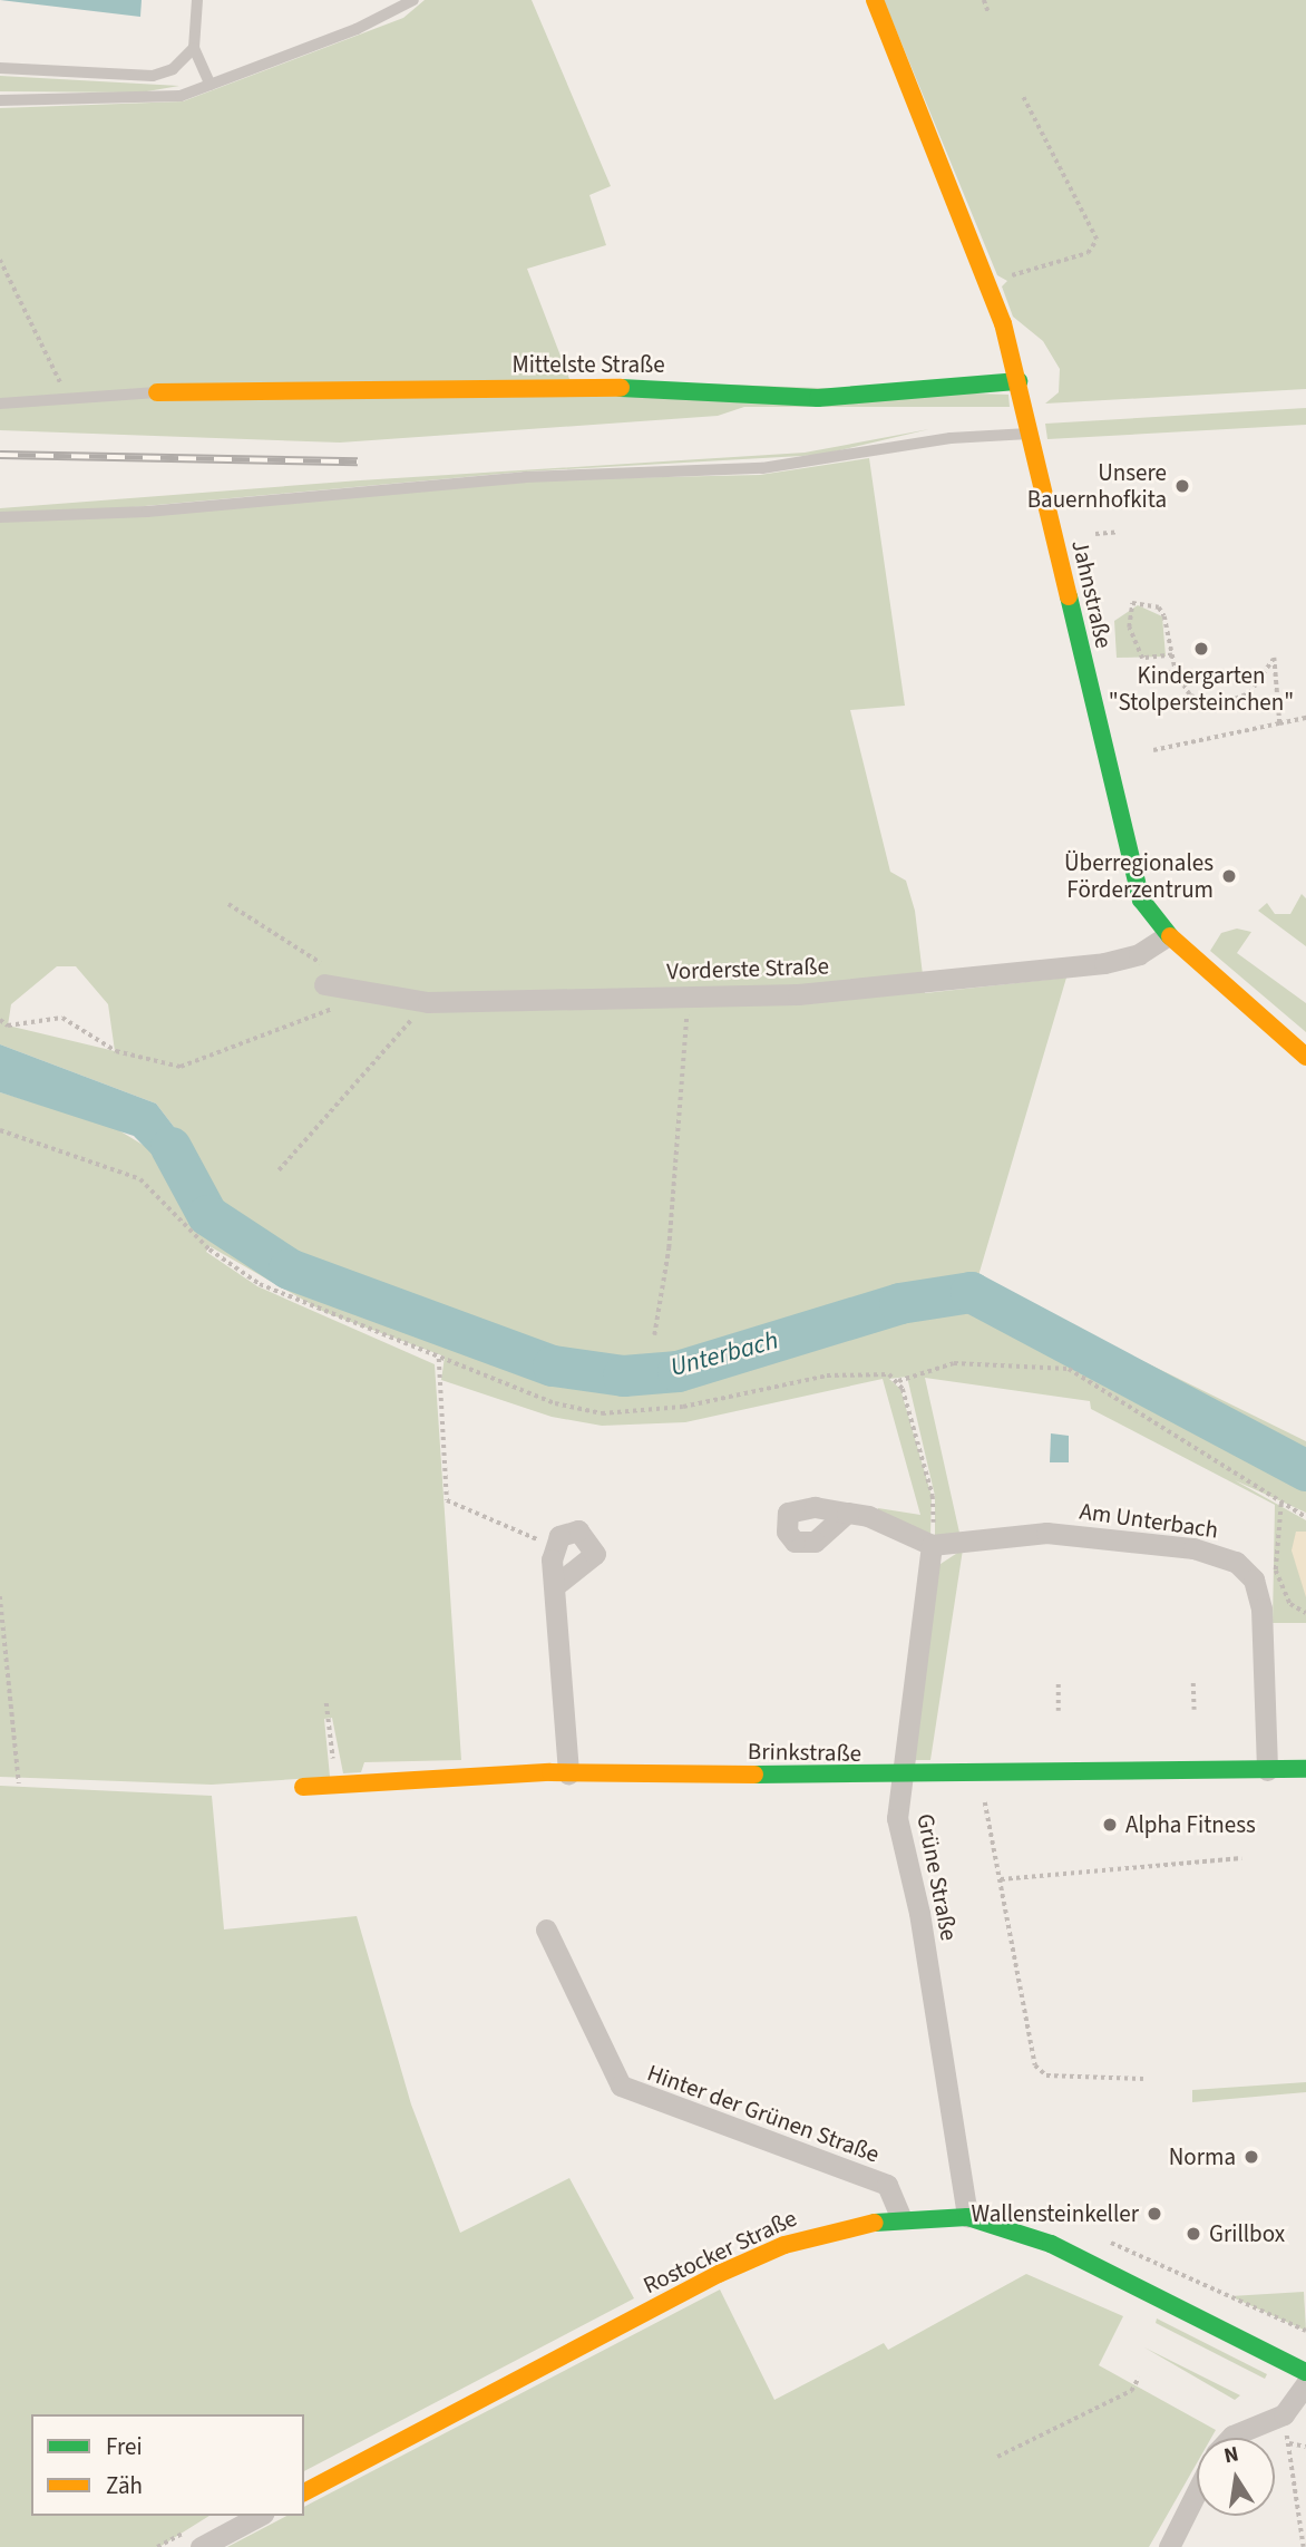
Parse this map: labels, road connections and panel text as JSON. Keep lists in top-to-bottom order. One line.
{"streets":{"street":["Mittelste Straße","Jahnstraße","Vorderste Straße","Am Unterbach","Brinkstraße","Grüne Straße","Hinter der Grünen Straße","Rostocker Straße"]},"crossings":[["Mittelste Straße","Jahnstraße"],["Jahnstraße","Vorderste Straße"],["Am Unterbach","Brinkstraße"],["Am Unterbach","Grüne Straße"],["Brinkstraße","Grüne Straße"],["Grüne Straße","Rostocker Straße"],["Hinter der Grünen Straße","Rostocker Straße"]],"water":["Unterbach"],"places":["Unsere Bauernhofkita","Kindergarten \"Stolpersteinchen\"","Überregionales Förderzentrum","Alpha Fitness","Norma","Wallensteinkeller","Grillbox"],"legend":["Frei","Zäh"],"north":"top"}
